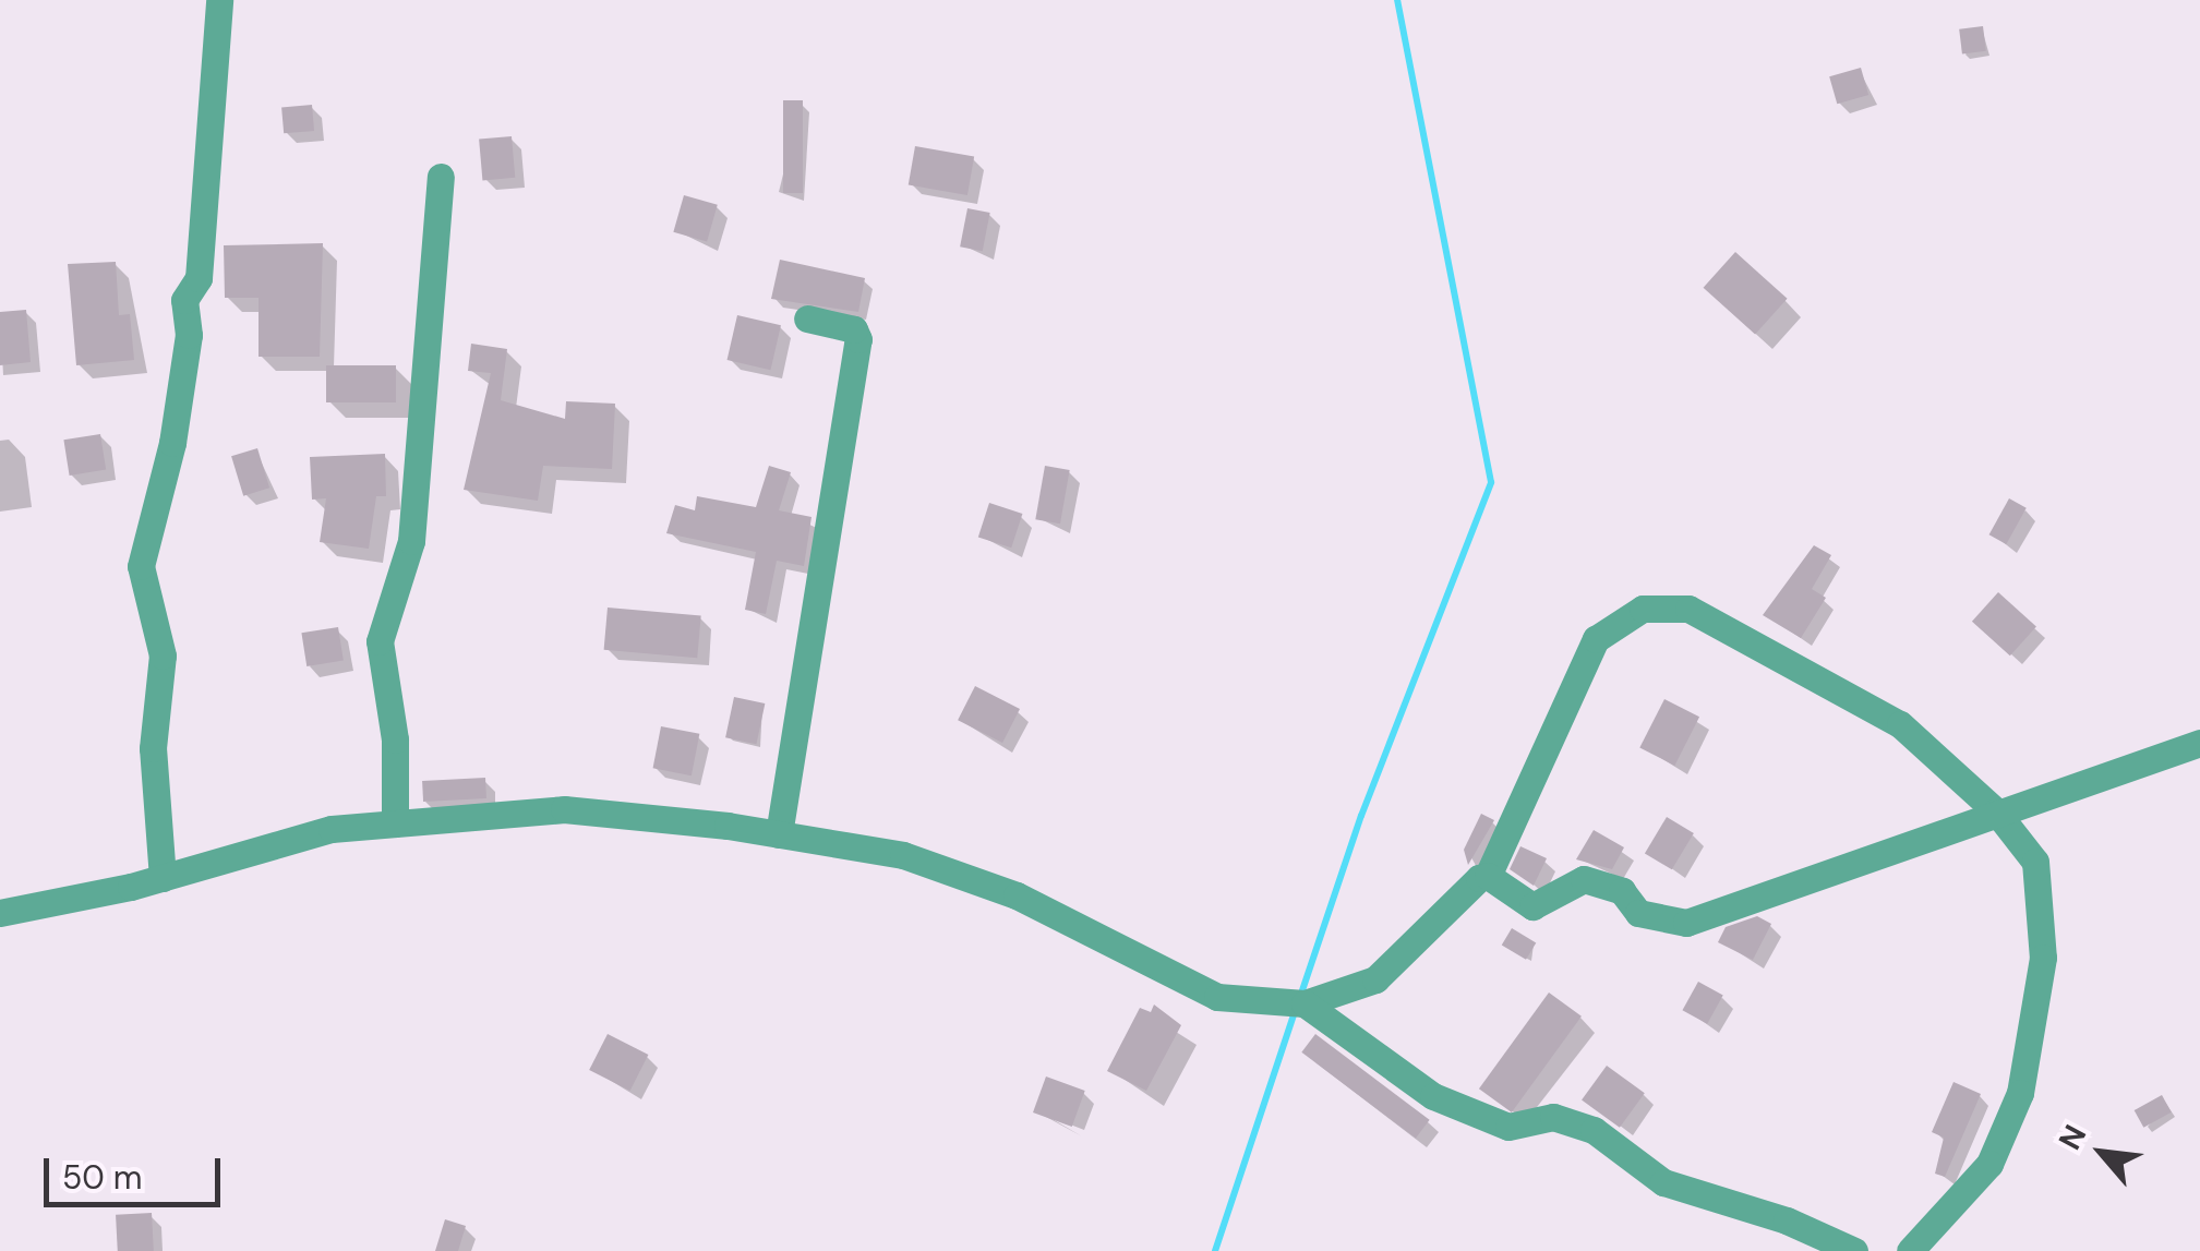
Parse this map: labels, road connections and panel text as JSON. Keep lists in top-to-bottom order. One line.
{"scale_bar":"50 m","north":"top left"}
